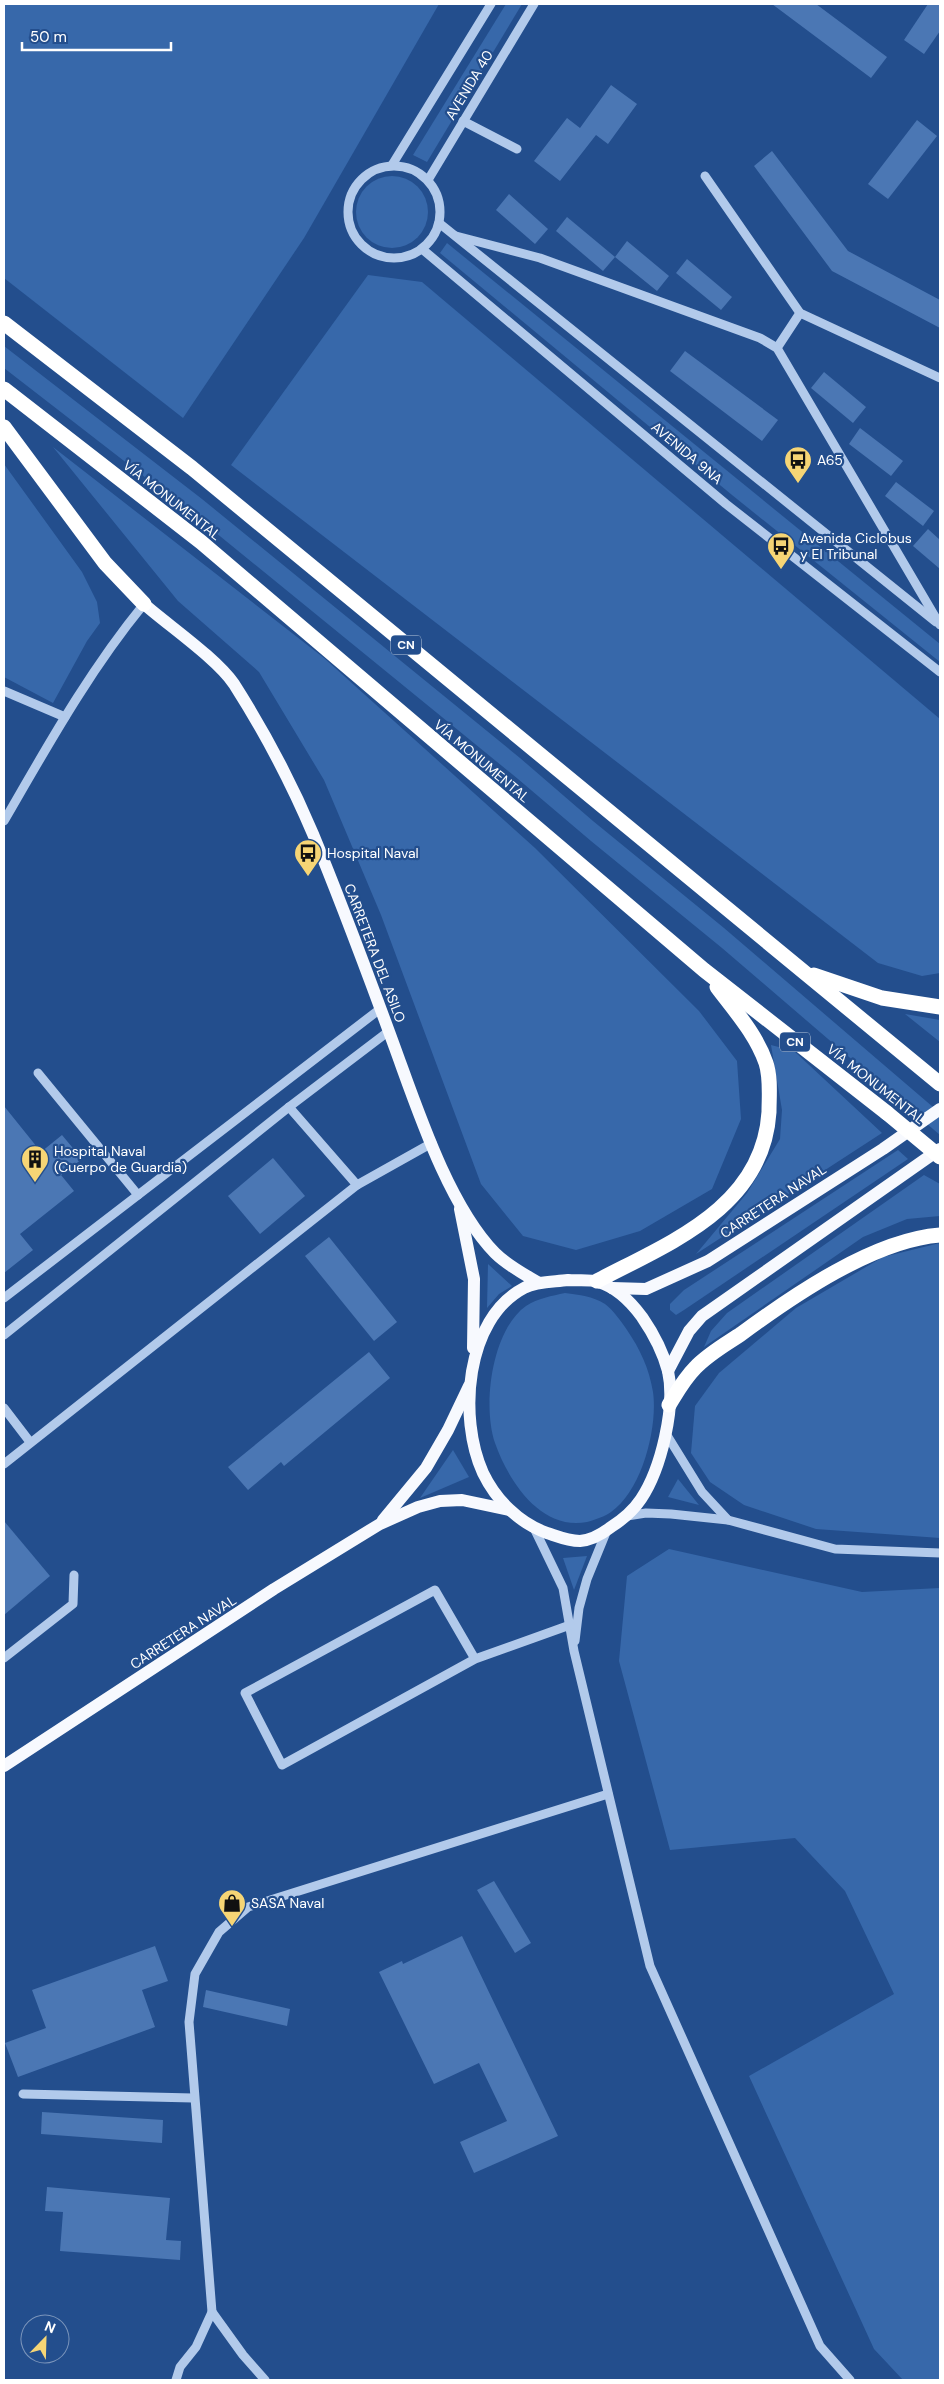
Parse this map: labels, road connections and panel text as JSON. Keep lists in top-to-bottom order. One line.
{"streets":{"highway":["VÍA MONUMENTAL","CN"],"main road":["CARRETERA DEL ASILO","CARRETERA NAVAL"],"street":["AVENIDA 40","AVENIDA 9NA"]},"crossings":[["AVENIDA 40","AVENIDA 9NA"]],"places":{"bus stop":["A65","Avenida Ciclobus y El Tribunal","Hospital Naval"],"building":["Hospital Naval (Cuerpo de Guardia)"],"shop":["SASA Naval"]},"scale_bar":"50 m","north":"top right"}
